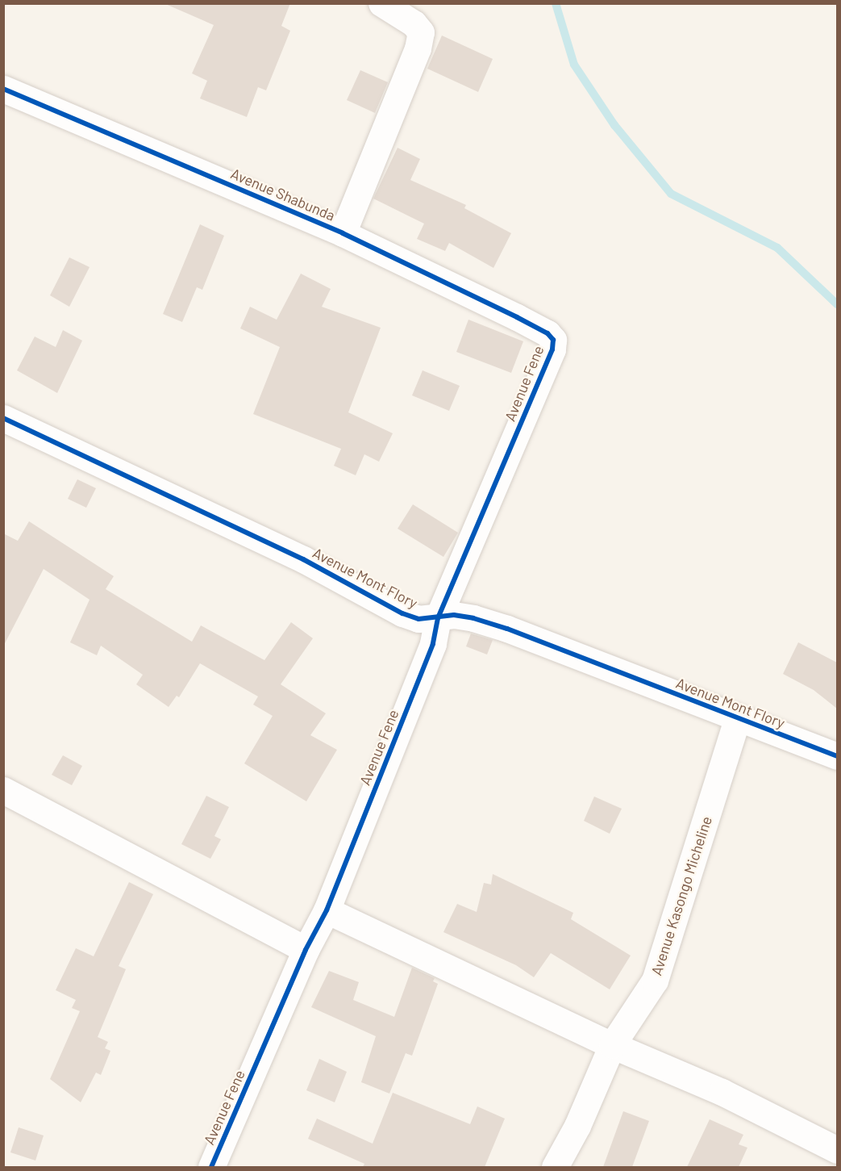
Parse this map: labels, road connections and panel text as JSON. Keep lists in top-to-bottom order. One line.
{"streets":{"street":["Avenue Shabunda","Avenue Fene","Avenue Mont Flory","Avenue Kasongo Micheline"]},"crossings":[["Avenue Shabunda","Avenue Fene"],["Avenue Fene","Avenue Mont Flory"],["Avenue Mont Flory","Avenue Kasongo Micheline"]]}
